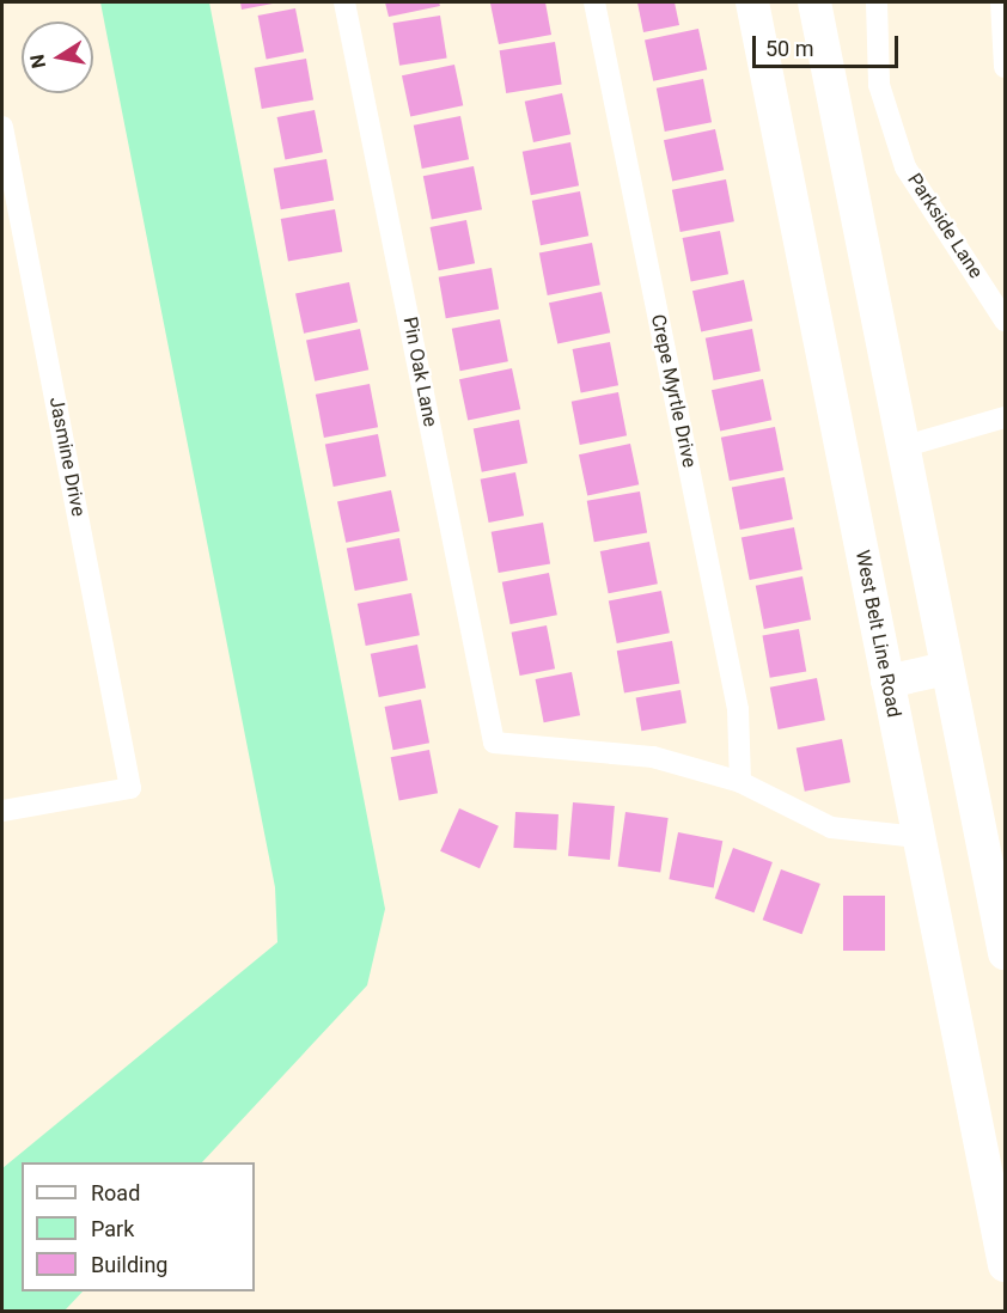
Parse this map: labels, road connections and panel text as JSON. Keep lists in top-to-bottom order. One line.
{"streets":{"main road":["West Belt Line Road"],"street":["Parkside Lane","Pin Oak Lane","Crepe Myrtle Drive","Jasmine Drive"]},"crossings":[["Pin Oak Lane","Crepe Myrtle Drive"]],"legend":["Road","Park","Building"],"scale_bar":"50 m","north":"left"}
